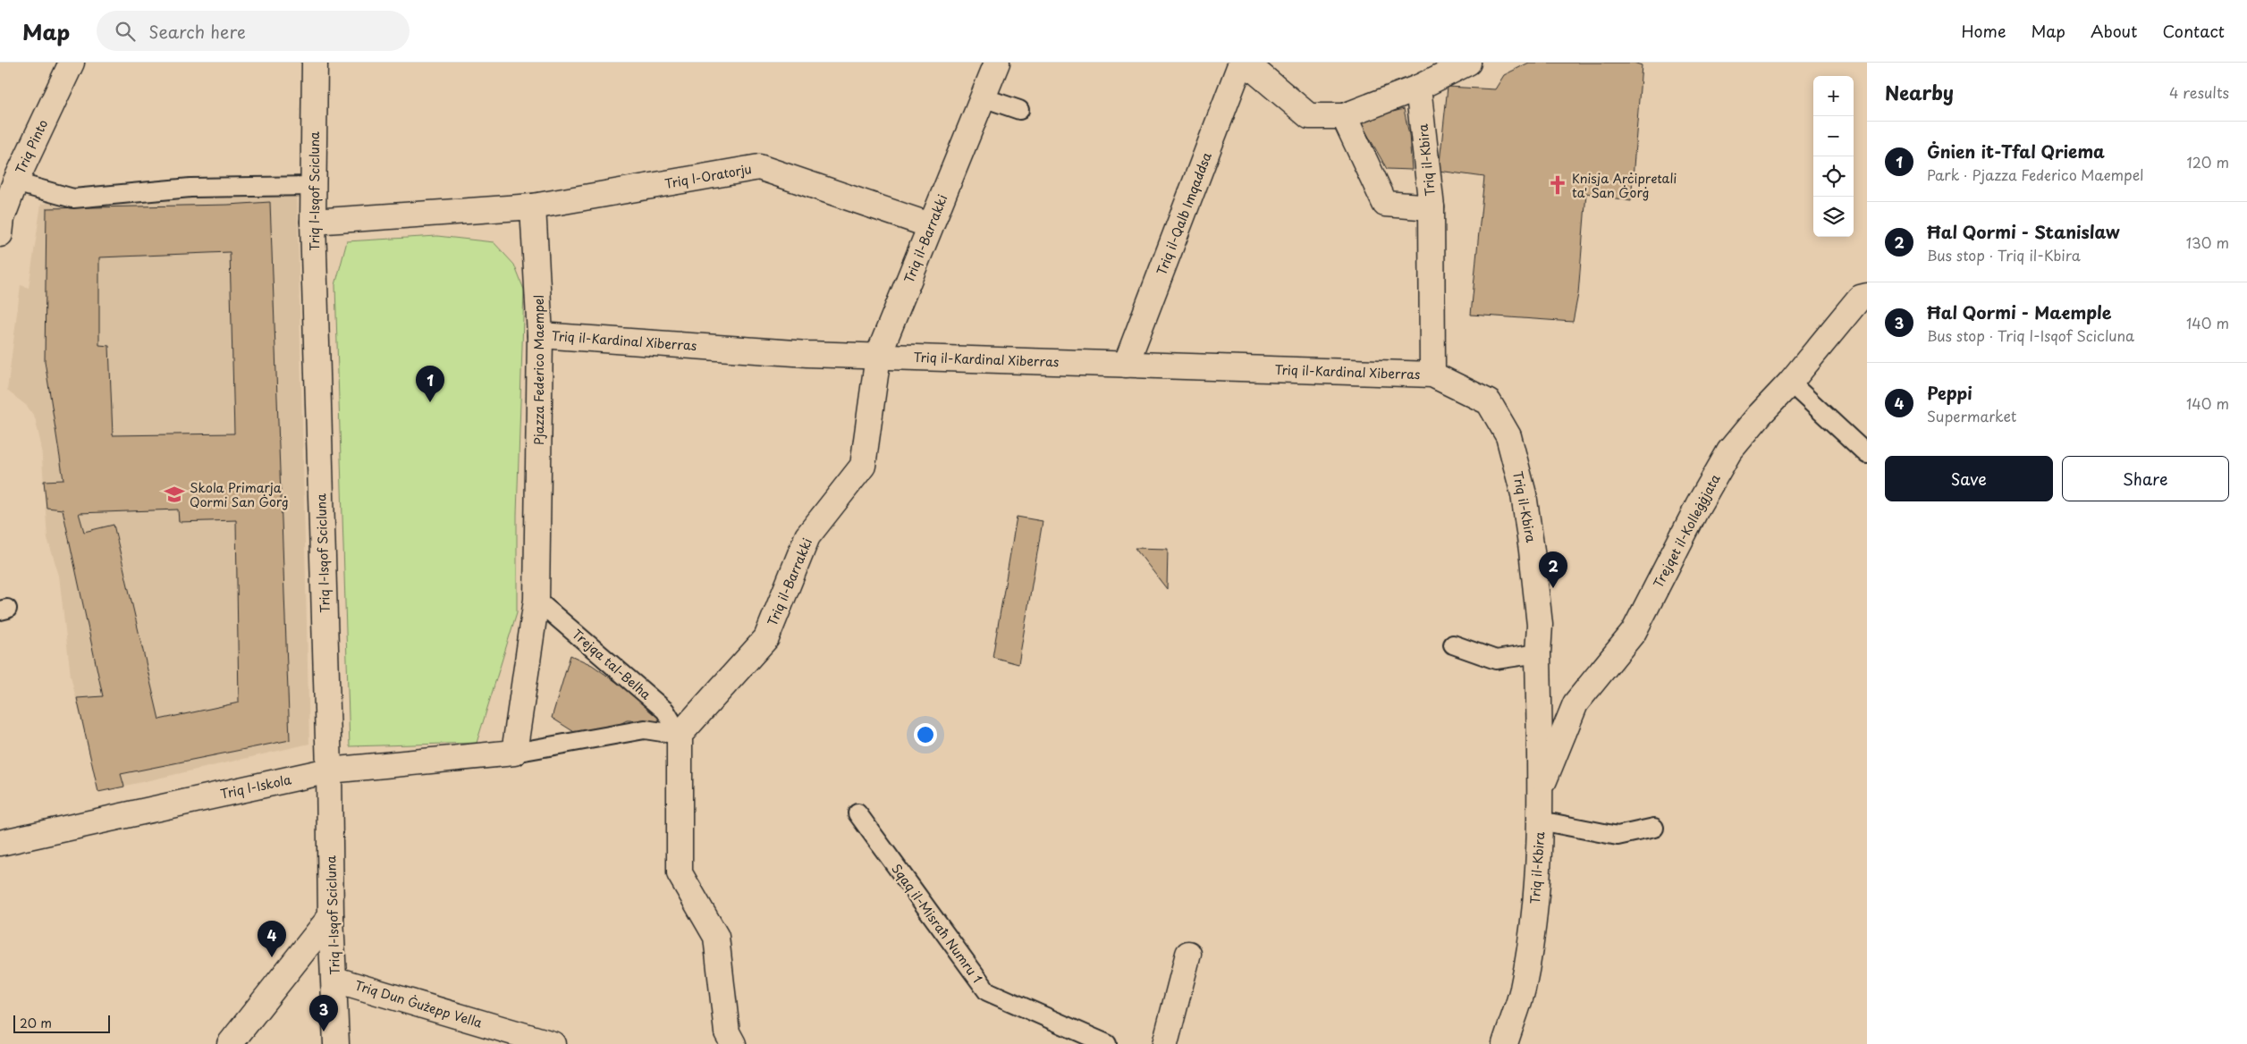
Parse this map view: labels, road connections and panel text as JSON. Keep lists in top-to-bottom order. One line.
{"streets":{"street":["Triq Pinto","Triq il-Kbira","Triq l-Oratorju","Triq l-Isqof Scicluna","Triq il-Qalb Imqaddsa","Triq il-Barrakki","Triq il-Kardinal Xiberras","Pjazza Federico Maempel","Trejqet il-Kolleġġjata","Triq l-Iskola","Triq Dun Ġużepp Vella"],"lane":["Trejqa tal-Belha","Sqaq il-Misraħ Numru 1"]},"crossings":[["Triq il-Kbira","Triq il-Kardinal Xiberras"],["Triq il-Kbira","Trejqet il-Kolleġġjata"],["Triq l-Oratorju","Triq il-Barrakki"],["Triq l-Oratorju","Pjazza Federico Maempel"],["Triq l-Isqof Scicluna","Triq l-Iskola"],["Triq l-Isqof Scicluna","Triq Dun Ġużepp Vella"],["Triq il-Qalb Imqaddsa","Triq il-Kardinal Xiberras"],["Triq il-Barrakki","Triq il-Kardinal Xiberras"],["Triq il-Barrakki","Trejqa tal-Belha"],["Triq il-Kardinal Xiberras","Pjazza Federico Maempel"],["Pjazza Federico Maempel","Trejqa tal-Belha"],["Pjazza Federico Maempel","Triq l-Iskola"]],"places":{"church":["Knisja Arċipretali ta' San Ġorġ"],"school or university":["Skola Primarja Qormi San Ġorġ"]},"scale_bar":"20 m","page":{"header":"Map","search":"Search here","nav":["Home","Map","About","Contact"],"heading":["Nearby","4 results"],"map_buttons":["+","−"],"list":[{"mark":"1","name":"Ġnien it-Tfal Qriema","note":"Park · Pjazza Federico Maempel","value":"120 m"},{"mark":"2","name":"Ħal Qormi - Stanislaw","note":"Bus stop · Triq il-Kbira","value":"130 m"},{"mark":"3","name":"Ħal Qormi - Maemple","note":"Bus stop · Triq l-Isqof Scicluna","value":"140 m"},{"mark":"4","name":"Peppi","note":"Supermarket","value":"140 m"}],"pins":["1","2","4","3"],"buttons":["Save","Share"],"scale":"20 m"}}
